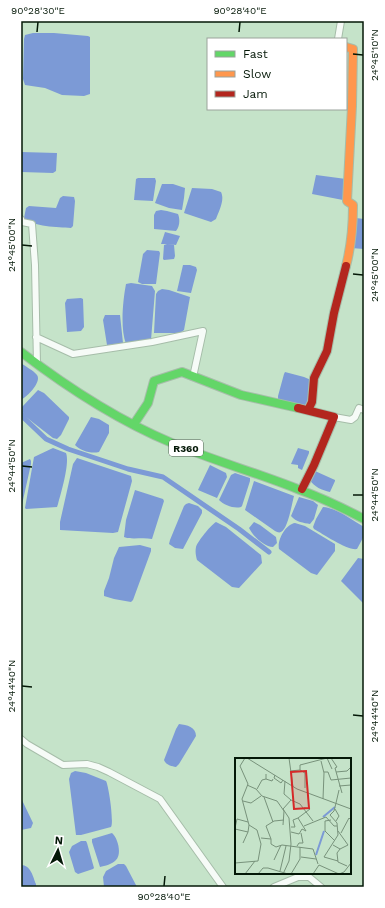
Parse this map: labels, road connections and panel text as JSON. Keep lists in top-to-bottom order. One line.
{"streets":{"street":["R360"]},"legend":["Fast","Slow","Jam"],"north":"top","coordinates":["90°28'30\"E","90°28'40\"E","24°45'10\"N","24°45'00\"N","24°44'50\"N","24°44'40\"N"]}
